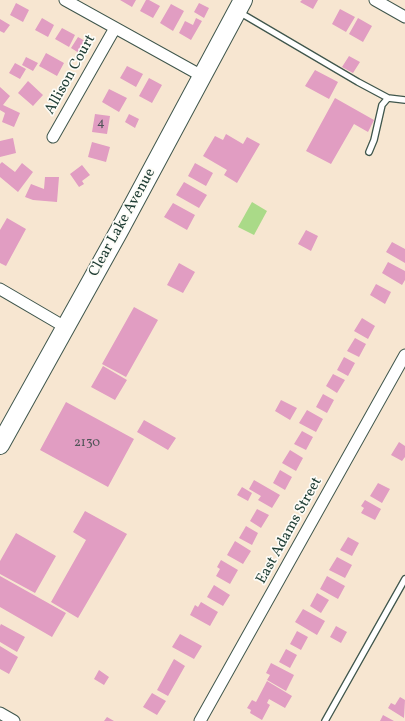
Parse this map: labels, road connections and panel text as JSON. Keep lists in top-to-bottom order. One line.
{"streets":{"main road":["Clear Lake Avenue"],"street":["Allison Court","East Adams Street"]},"house_numbers":["4","2130"]}
